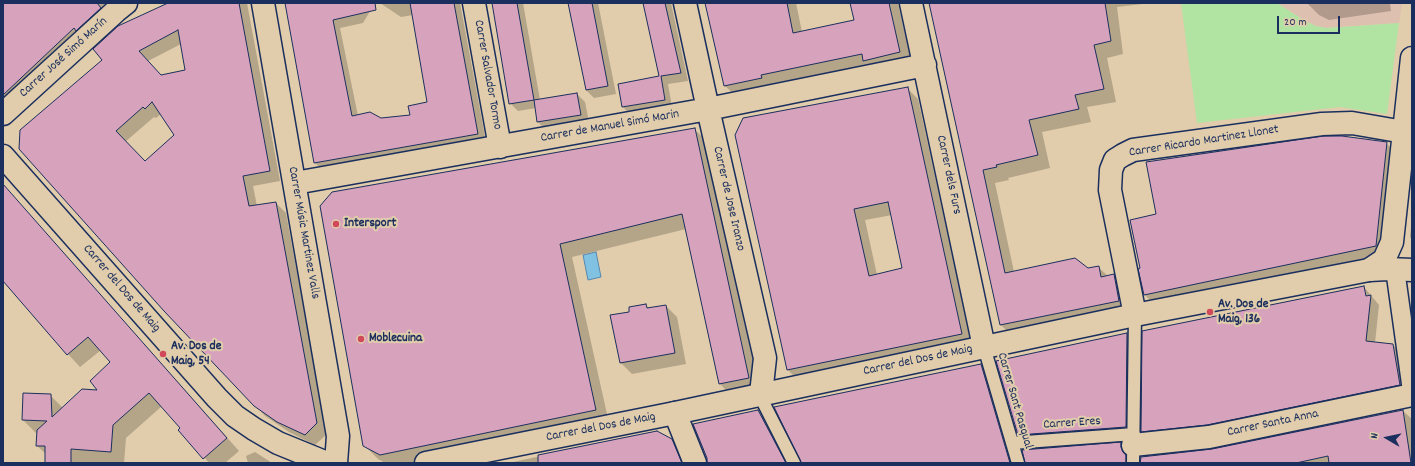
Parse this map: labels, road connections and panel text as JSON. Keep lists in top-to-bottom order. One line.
{"streets":{"street":["Carrer José Simó Marín","Carrer Salvador Tormo","Carrer de Manuel Simó Marin","Carrer Ricardo Martinez Llonet","Carrer dels Furs","Carrer de Jose Iranzo","Carrer Músic Martinez Valls","Carrer del Dos de Maig","Carrer Santa Anna"],"lane":["Carrer Sant Pasqual","Carrer Eres"]},"crossings":[["Carrer Salvador Tormo","Carrer de Manuel Simó Marin"],["Carrer de Manuel Simó Marin","Carrer dels Furs"],["Carrer de Manuel Simó Marin","Carrer de Jose Iranzo"],["Carrer de Manuel Simó Marin","Carrer Músic Martinez Valls"],["Carrer Ricardo Martinez Llonet","Carrer del Dos de Maig"],["Carrer dels Furs","Carrer del Dos de Maig"],["Carrer dels Furs","Carrer Sant Pasqual"],["Carrer de Jose Iranzo","Carrer del Dos de Maig"],["Carrer del Dos de Maig","Carrer Sant Pasqual"],["Carrer Sant Pasqual","Carrer Eres"],["Carrer Eres","Carrer Santa Anna"]],"places":["Intersport","Av. Dos de Maig, 136","Moblecuina","Av. Dos de Maig, 54"],"scale_bar":"20 m","north":"left"}
